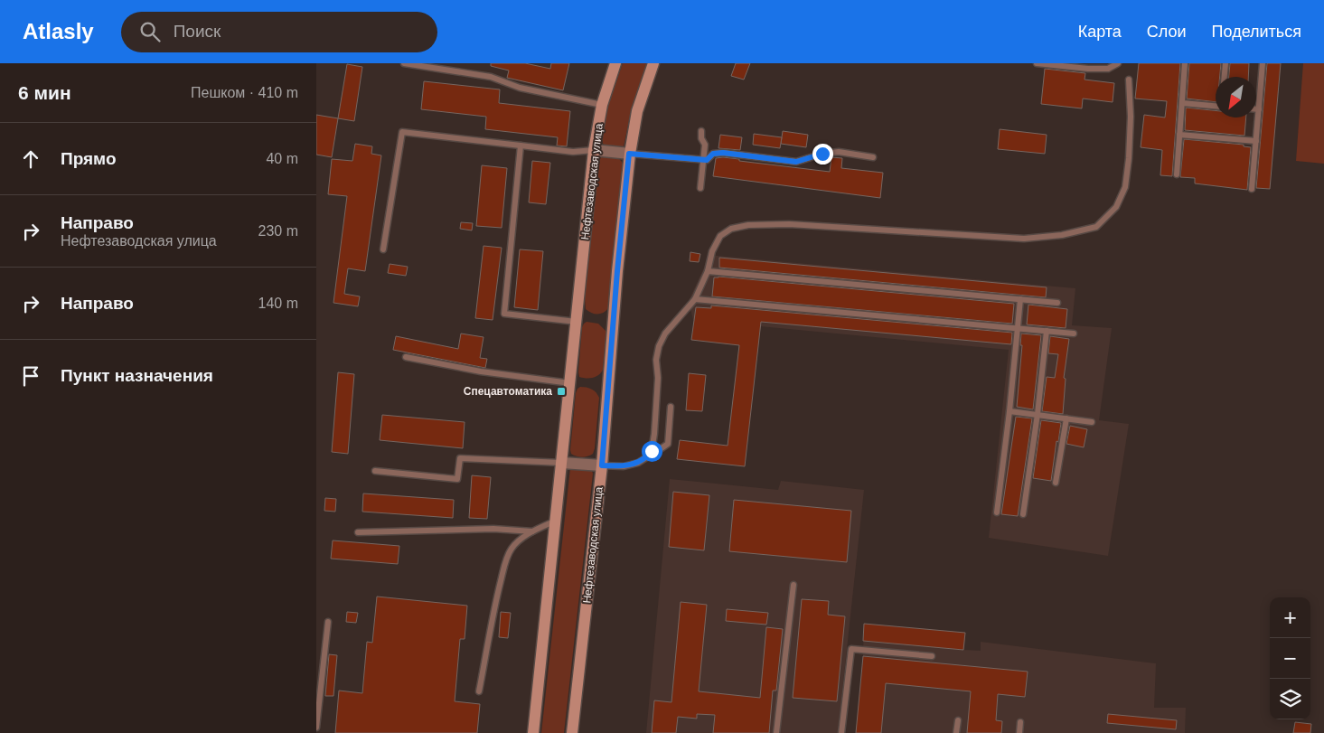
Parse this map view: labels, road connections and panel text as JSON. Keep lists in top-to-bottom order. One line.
{"streets":{"main road":["Нефтезаводская улица"]},"places":{"transit":["Спецавтоматика"]},"north":"bottom left","page":{"header":"Atlasly","search":"Поиск","nav":["Карта","Слои","Поделиться"],"heading":["6 мин","Пешком · 410 m"],"list":[["Прямо","40 m"],["Направо","Нефтезаводская улица","230 m"],["Направо","140 m"],"Пункт назначения"],"map_buttons":["+","−"]}}
